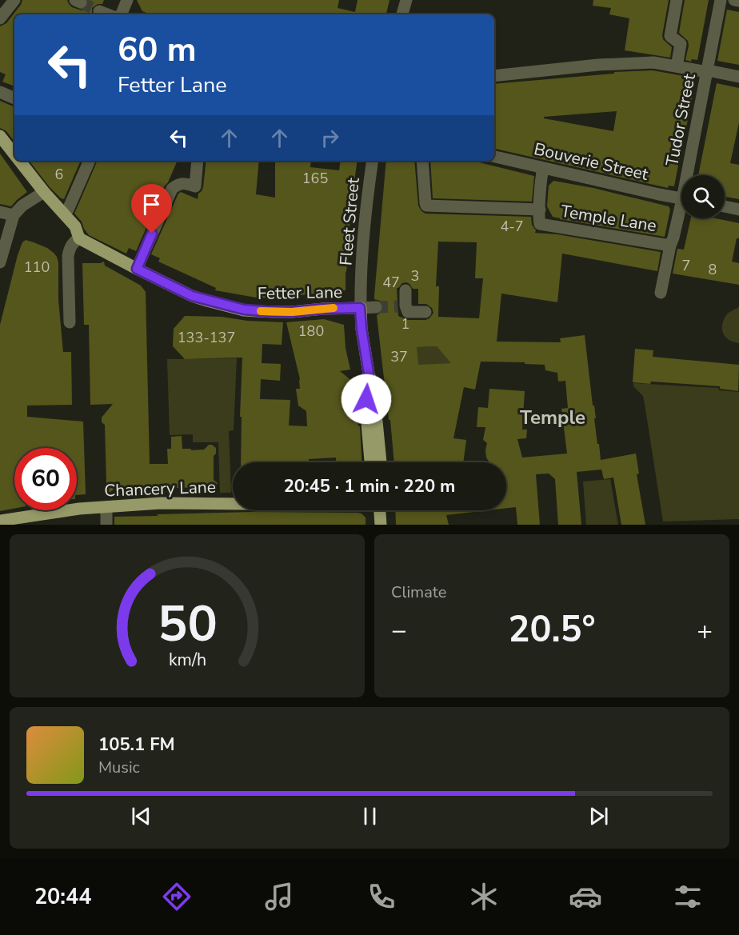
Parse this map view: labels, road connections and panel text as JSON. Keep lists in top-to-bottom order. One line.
{"streets":{"main road":["Fleet Street","Fetter Lane","Chancery Lane"],"street":["Tudor Street","Bouverie Street","Temple Lane"]},"crossings":[["Tudor Street","Temple Lane"],["Bouverie Street","Temple Lane"],["Fleet Street","Fetter Lane"]],"districts":["Temple"],"house_numbers":["6","165","4-7","7","110","8","3","47","1","180","133-137","37"],"page":{"turn":["60 m","Fetter Lane"],"limit":"60","trip":"20:45 · 1 min · 220 m","tile":"Climate","heat":["−","20.5°","+"],"song":["105.1 FM","Music"],"tabs":"20:44","gauge":["50","km/h"]}}
